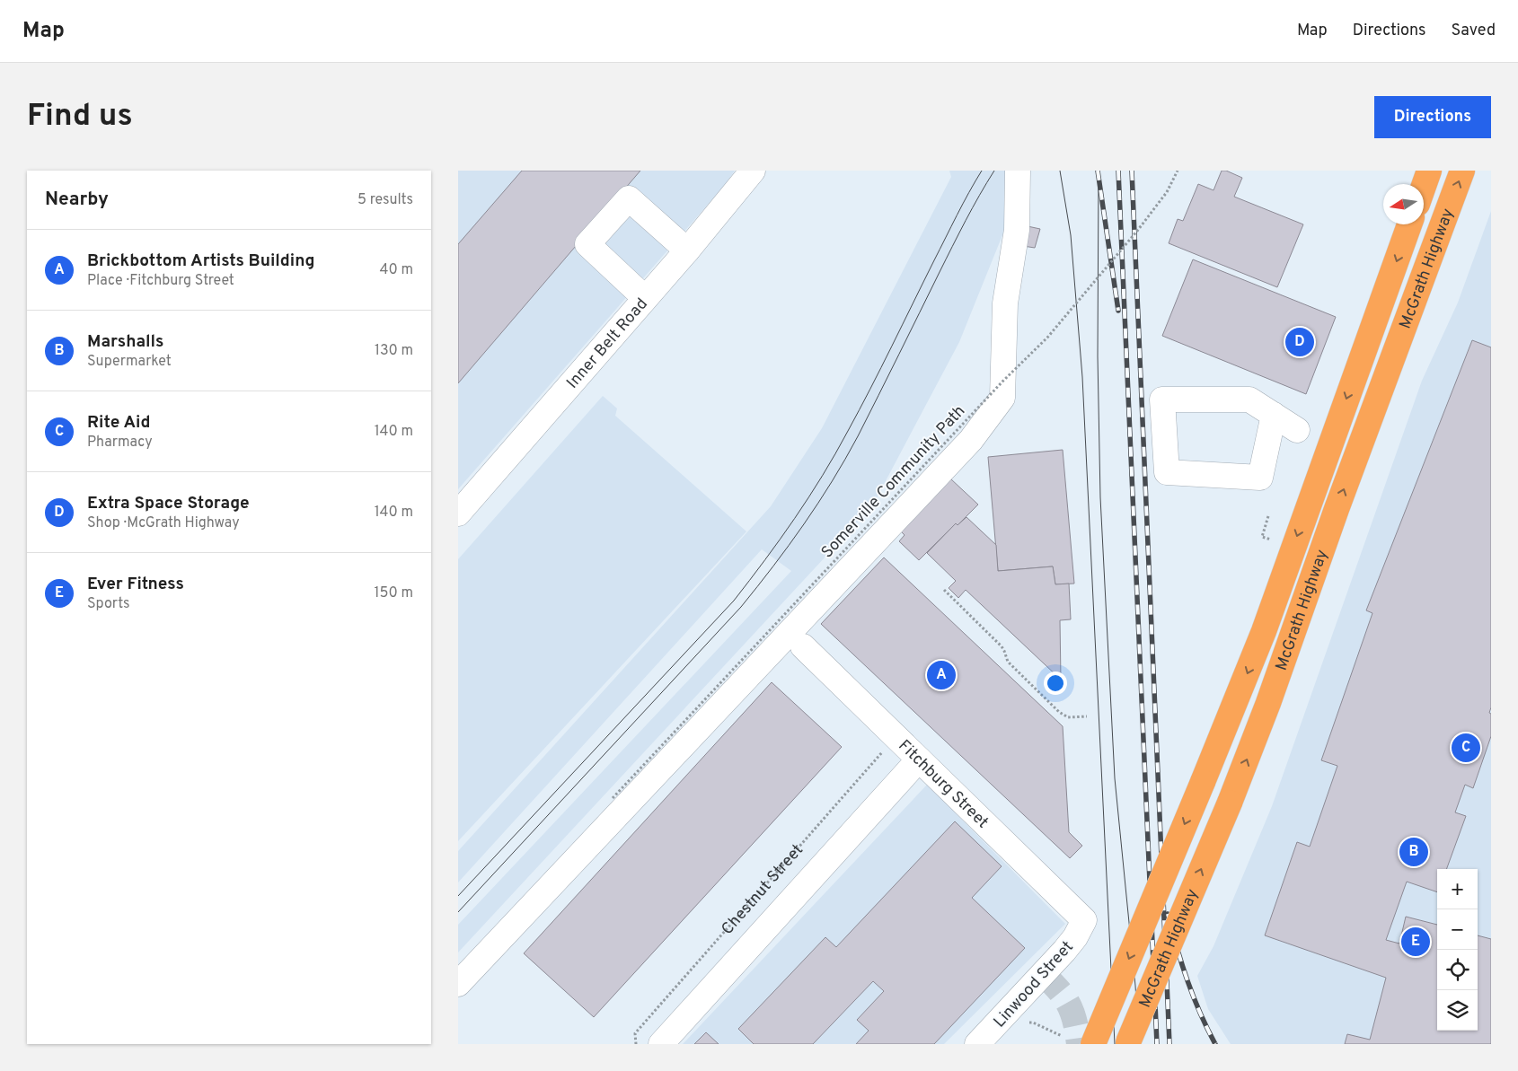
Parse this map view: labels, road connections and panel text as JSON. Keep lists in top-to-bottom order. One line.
{"streets":{"highway":["McGrath Highway"],"street":["Inner Belt Road","Fitchburg Street","Chestnut Street","Linwood Street"],"path":["Somerville Community Path"]},"crossings":[["Fitchburg Street","Chestnut Street"],["Fitchburg Street","Linwood Street"]],"north":"left","page":{"header":"Map","nav":["Map","Directions","Saved"],"buttons":"Directions","title":"Find us","heading":["Nearby","5 results"],"list":[{"mark":"A","name":"Brickbottom Artists Building","note":"Place · Fitchburg Street","value":"40 m"},{"mark":"B","name":"Marshalls","note":"Supermarket","value":"130 m"},{"mark":"C","name":"Rite Aid","note":"Pharmacy","value":"140 m"},{"mark":"D","name":"Extra Space Storage","note":"Shop · McGrath Highway","value":"140 m"},{"mark":"E","name":"Ever Fitness","note":"Sports","value":"150 m"}],"pins":["D","A","C","B","E"],"map_buttons":["+","−"]}}
